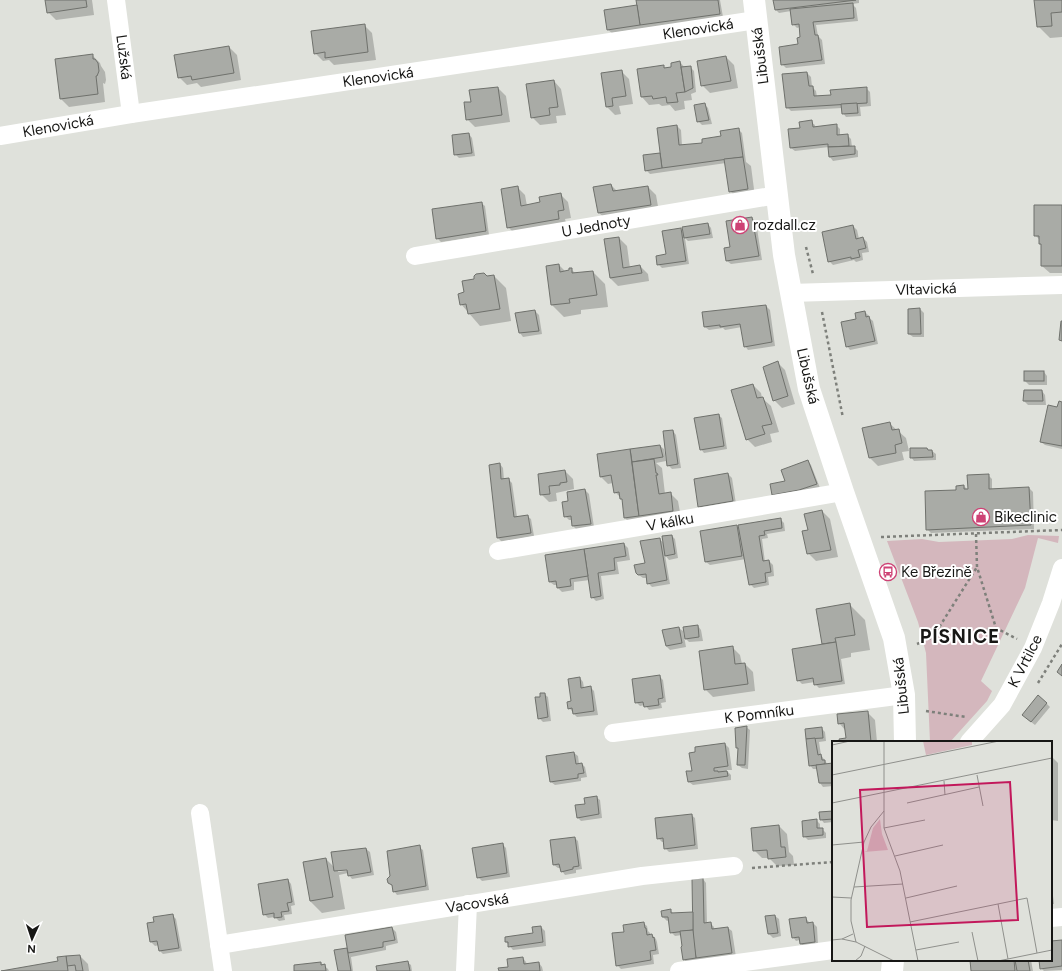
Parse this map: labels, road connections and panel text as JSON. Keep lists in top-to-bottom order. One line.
{"streets":{"street":["Klenovická","Libušská","Lužská","U Jednoty","Vltavická","V kálku","K Vrtilce","K Pomníku","Vacovská"]},"crossings":[["Klenovická","Libušská"],["Klenovická","Lužská"],["Libušská","U Jednoty"],["Libušská","Vltavická"],["Libušská","V kálku"],["Libušská","K Pomníku"]],"districts":["PÍSNICE"],"places":{"shop":["rozdall.cz","Bikeclinic"],"bus stop":["Ke Březině"]},"north":"bottom"}
